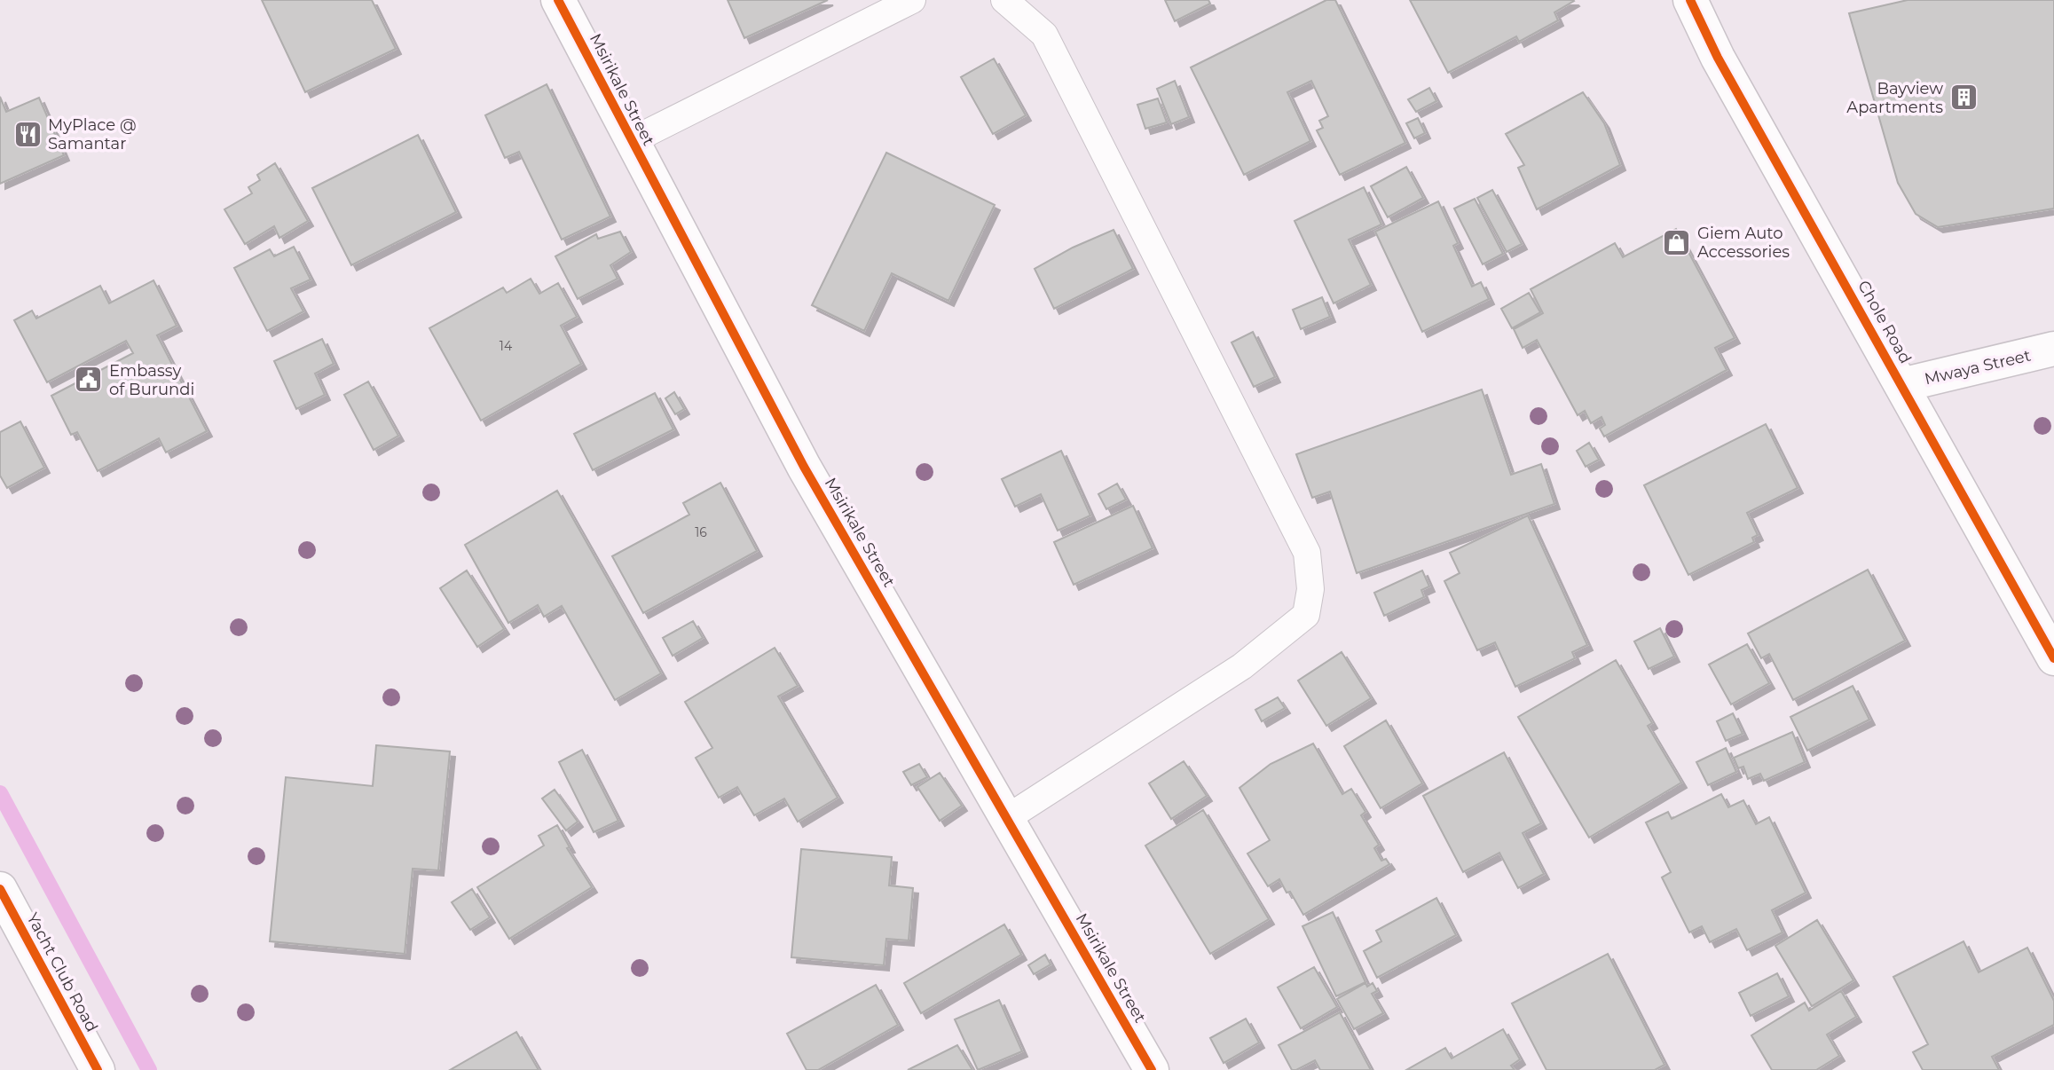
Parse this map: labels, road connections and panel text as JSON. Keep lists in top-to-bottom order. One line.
{"streets":{"street":["Msirikale Street","Chole Road","Mwaya Street","Yacht Club Road"]},"crossings":[["Chole Road","Mwaya Street"]],"places":{"building":["Bayview Apartments"],"restaurant":["MyPlace @ Samantar"],"shop":["Giem Auto Accessories"],"public building":["Embassy of Burundi"]},"house_numbers":["14","16"]}
